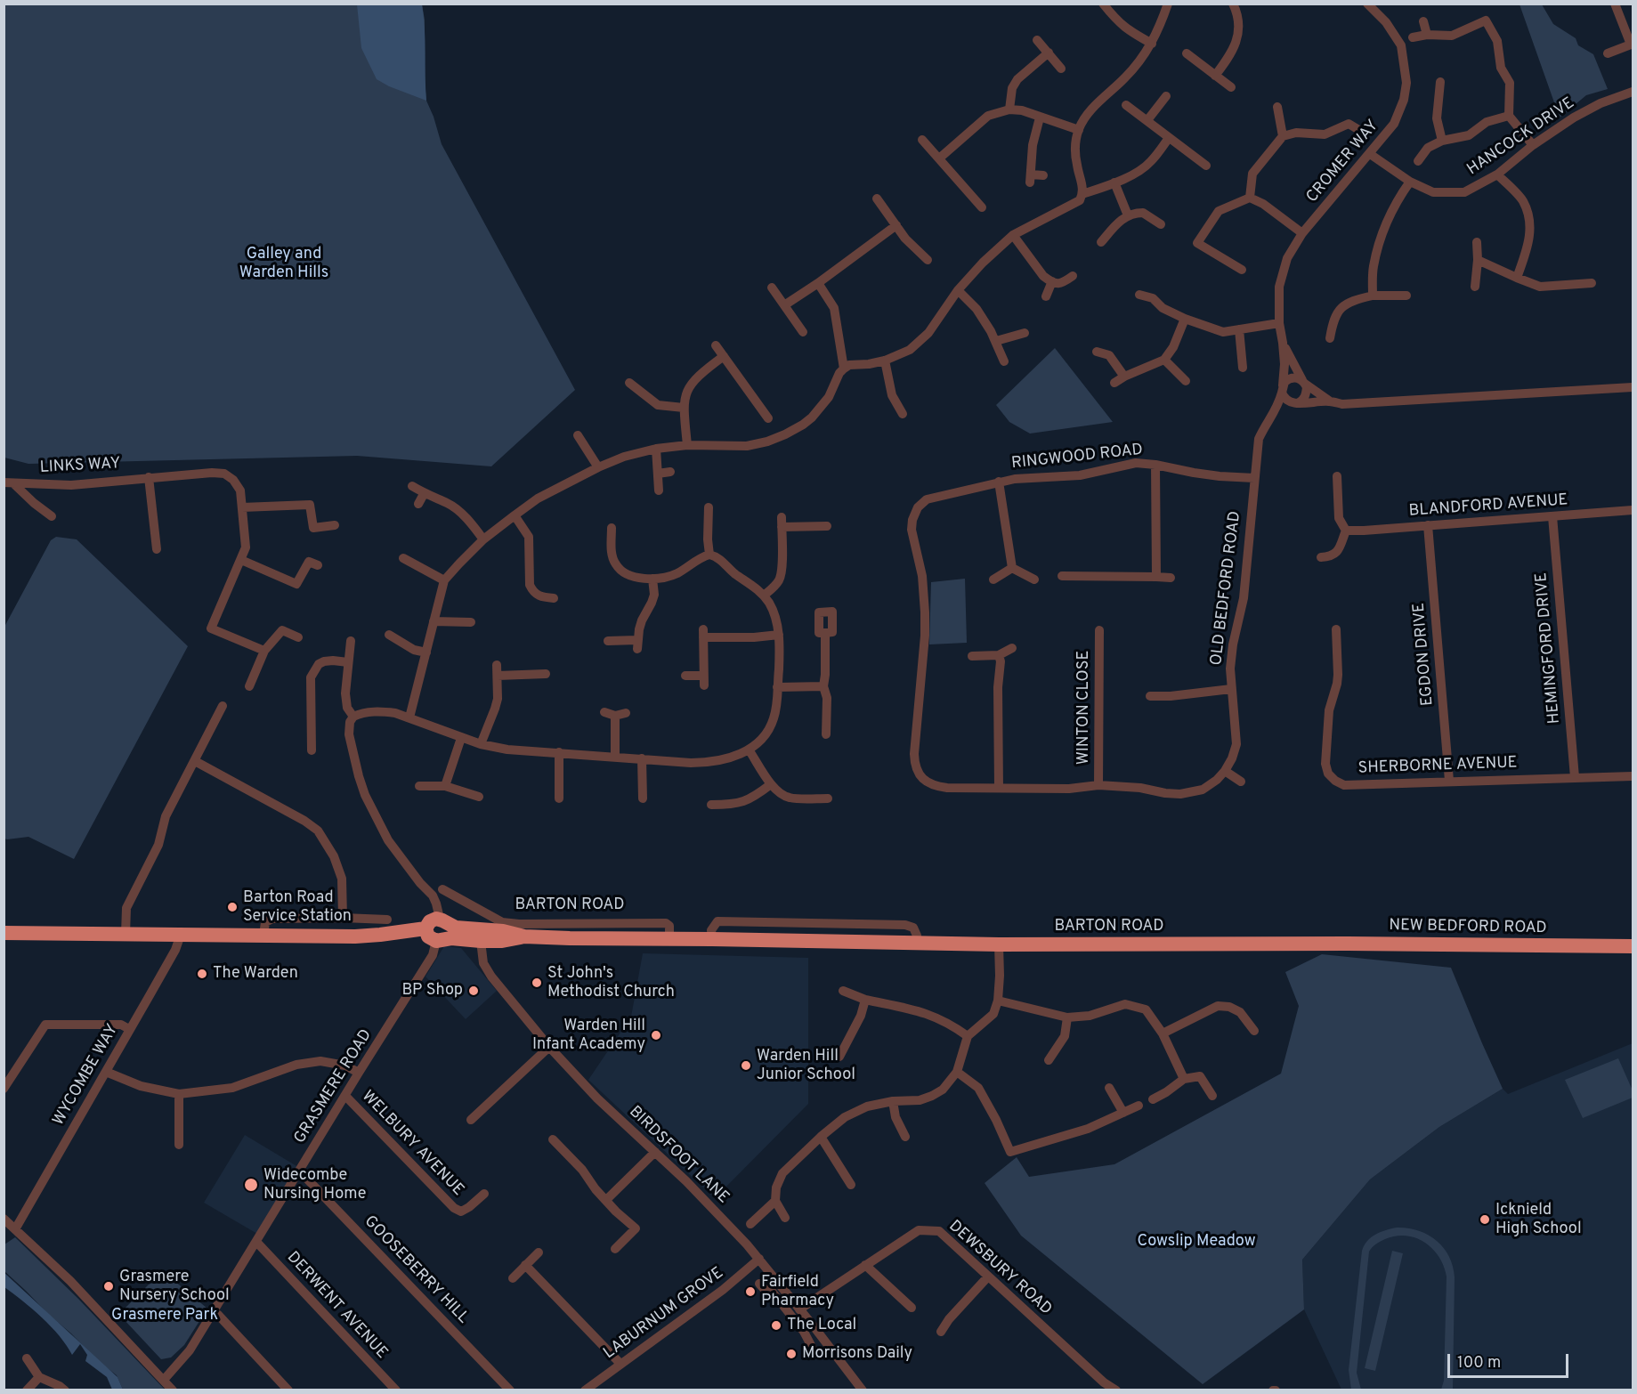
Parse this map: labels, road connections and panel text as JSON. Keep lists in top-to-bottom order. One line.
{"streets":{"highway":["BARTON ROAD","NEW BEDFORD ROAD"],"street":["HANCOCK DRIVE","CROMER WAY","RINGWOOD ROAD","LINKS WAY","BLANDFORD AVENUE","OLD BEDFORD ROAD","HEMINGFORD DRIVE","EGDON DRIVE","WINTON CLOSE","SHERBORNE AVENUE","WYCOMBE WAY","GRASMERE ROAD","WELBURY AVENUE","BIRDSFOOT LANE","DEWSBURY ROAD","GOOSEBERRY HILL","DERWENT AVENUE","LABURNUM GROVE"]},"crossings":[["HANCOCK DRIVE","CROMER WAY"],["CROMER WAY","OLD BEDFORD ROAD"],["RINGWOOD ROAD","OLD BEDFORD ROAD"],["BLANDFORD AVENUE","HEMINGFORD DRIVE"],["BLANDFORD AVENUE","EGDON DRIVE"],["OLD BEDFORD ROAD","WINTON CLOSE"],["HEMINGFORD DRIVE","SHERBORNE AVENUE"],["EGDON DRIVE","SHERBORNE AVENUE"],["BARTON ROAD","NEW BEDFORD ROAD"],["BARTON ROAD","GRASMERE ROAD"],["BARTON ROAD","BIRDSFOOT LANE"],["GRASMERE ROAD","WELBURY AVENUE"],["GRASMERE ROAD","GOOSEBERRY HILL"],["GRASMERE ROAD","DERWENT AVENUE"],["BIRDSFOOT LANE","DEWSBURY ROAD"],["BIRDSFOOT LANE","LABURNUM GROVE"]],"parks":["Galley and Warden Hills","Cowslip Meadow","Grasmere Park"],"places":["Barton Road Service Station","The Warden","St John's Methodist Church","BP Shop","Warden Hill Infant Academy","Warden Hill Junior School","Widecombe Nursing Home","Icknield High School","Grasmere Nursery School","Fairfield Pharmacy","The Local","Morrisons Daily"],"scale_bar":"100 m"}
